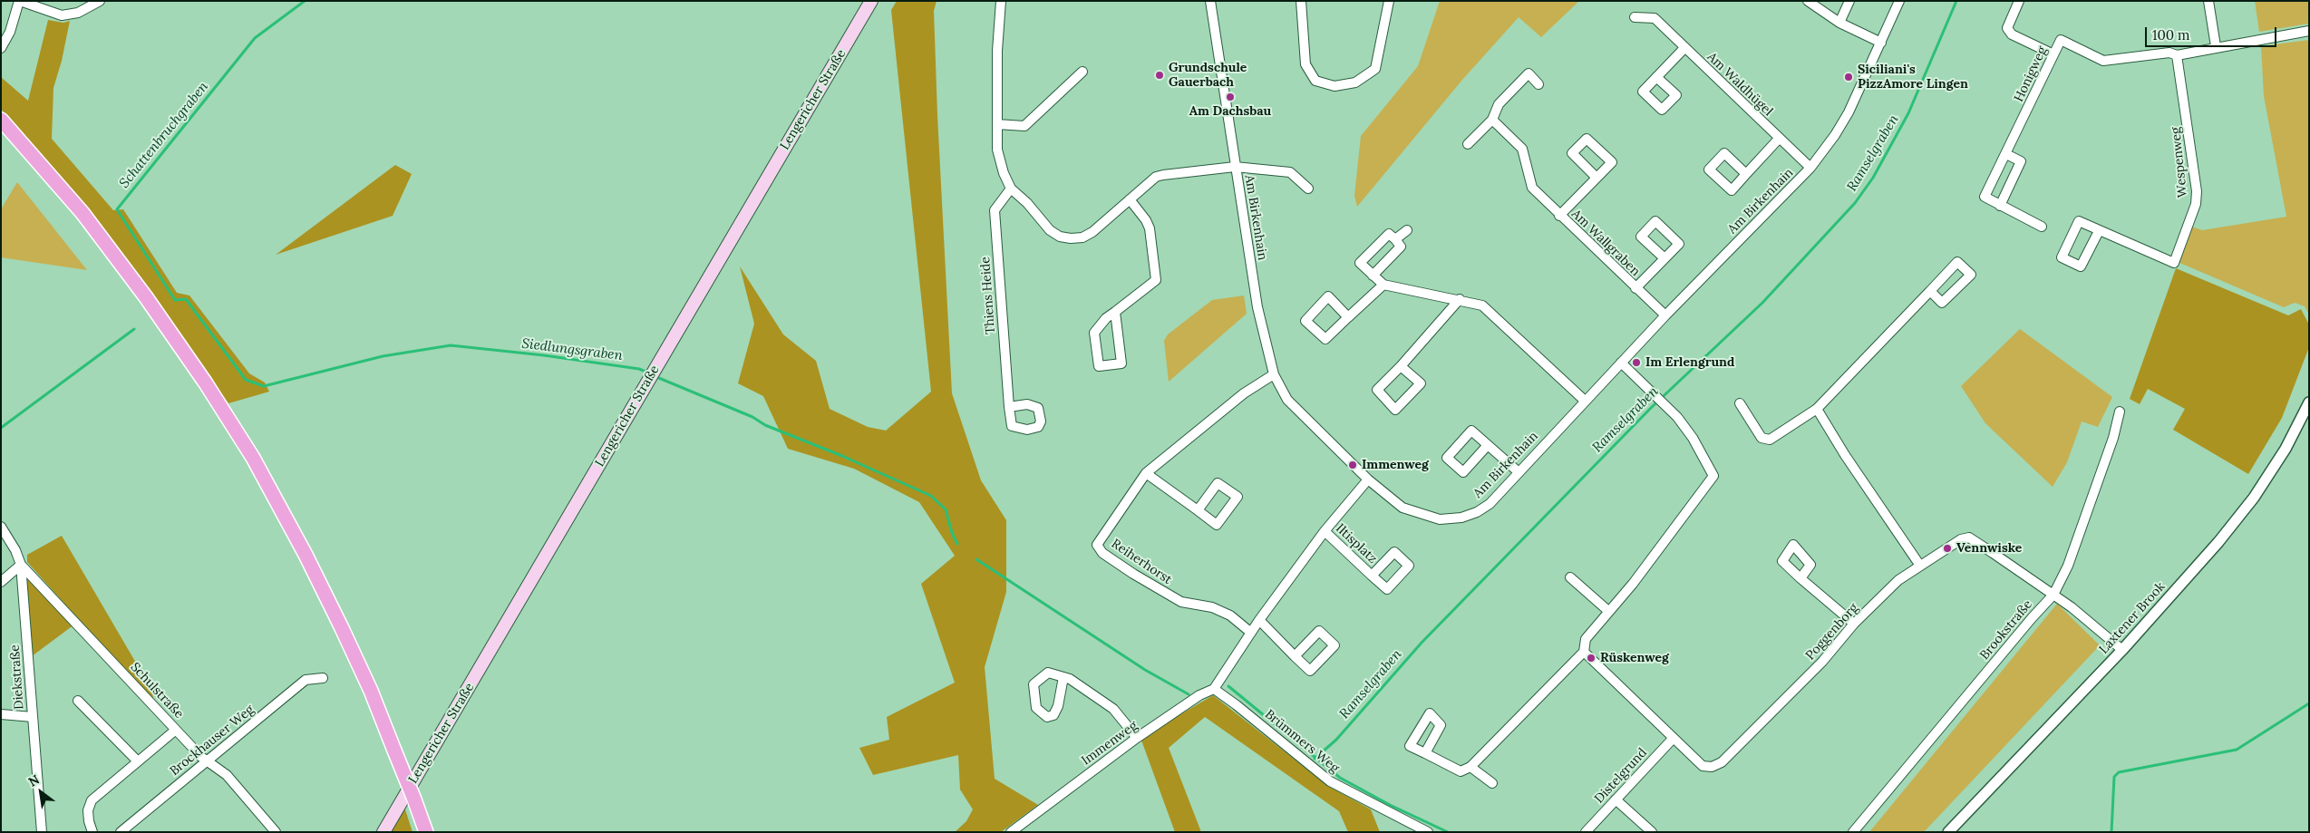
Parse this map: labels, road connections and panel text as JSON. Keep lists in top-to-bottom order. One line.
{"streets":{"main road":["Lengericher Straße"],"street":["Honigweg","Am Waldhügel","Wespenweg","Am Birkenhain","Am Wallgraben","Thiens Heide","Iltisplatz","Reiherhorst","Laxtener Brook","Brookstraße","Poggenborg","Diekstraße","Schulstraße","Brockhauser Weg","Brümmers Weg","Immenweg","Distelgrund"]},"crossings":[["Honigweg","Wespenweg"],["Am Waldhügel","Am Birkenhain"],["Am Birkenhain","Am Wallgraben"],["Am Birkenhain","Reiherhorst"],["Am Birkenhain","Immenweg"],["Iltisplatz","Immenweg"],["Reiherhorst","Immenweg"],["Laxtener Brook","Poggenborg"],["Brookstraße","Poggenborg"],["Poggenborg","Distelgrund"],["Diekstraße","Schulstraße"],["Schulstraße","Brockhauser Weg"],["Brümmers Weg","Immenweg"]],"water":["Schattenbruchgraben","Ramselgraben","Siedlungsgraben"],"places":["Grundschule Gauerbach","Siciliani's PizzAmore Lingen","Am Dachsbau","Im Erlengrund","Immenweg","Vennwiske","Rüskenweg"],"scale_bar":"100 m","north":"top left"}
